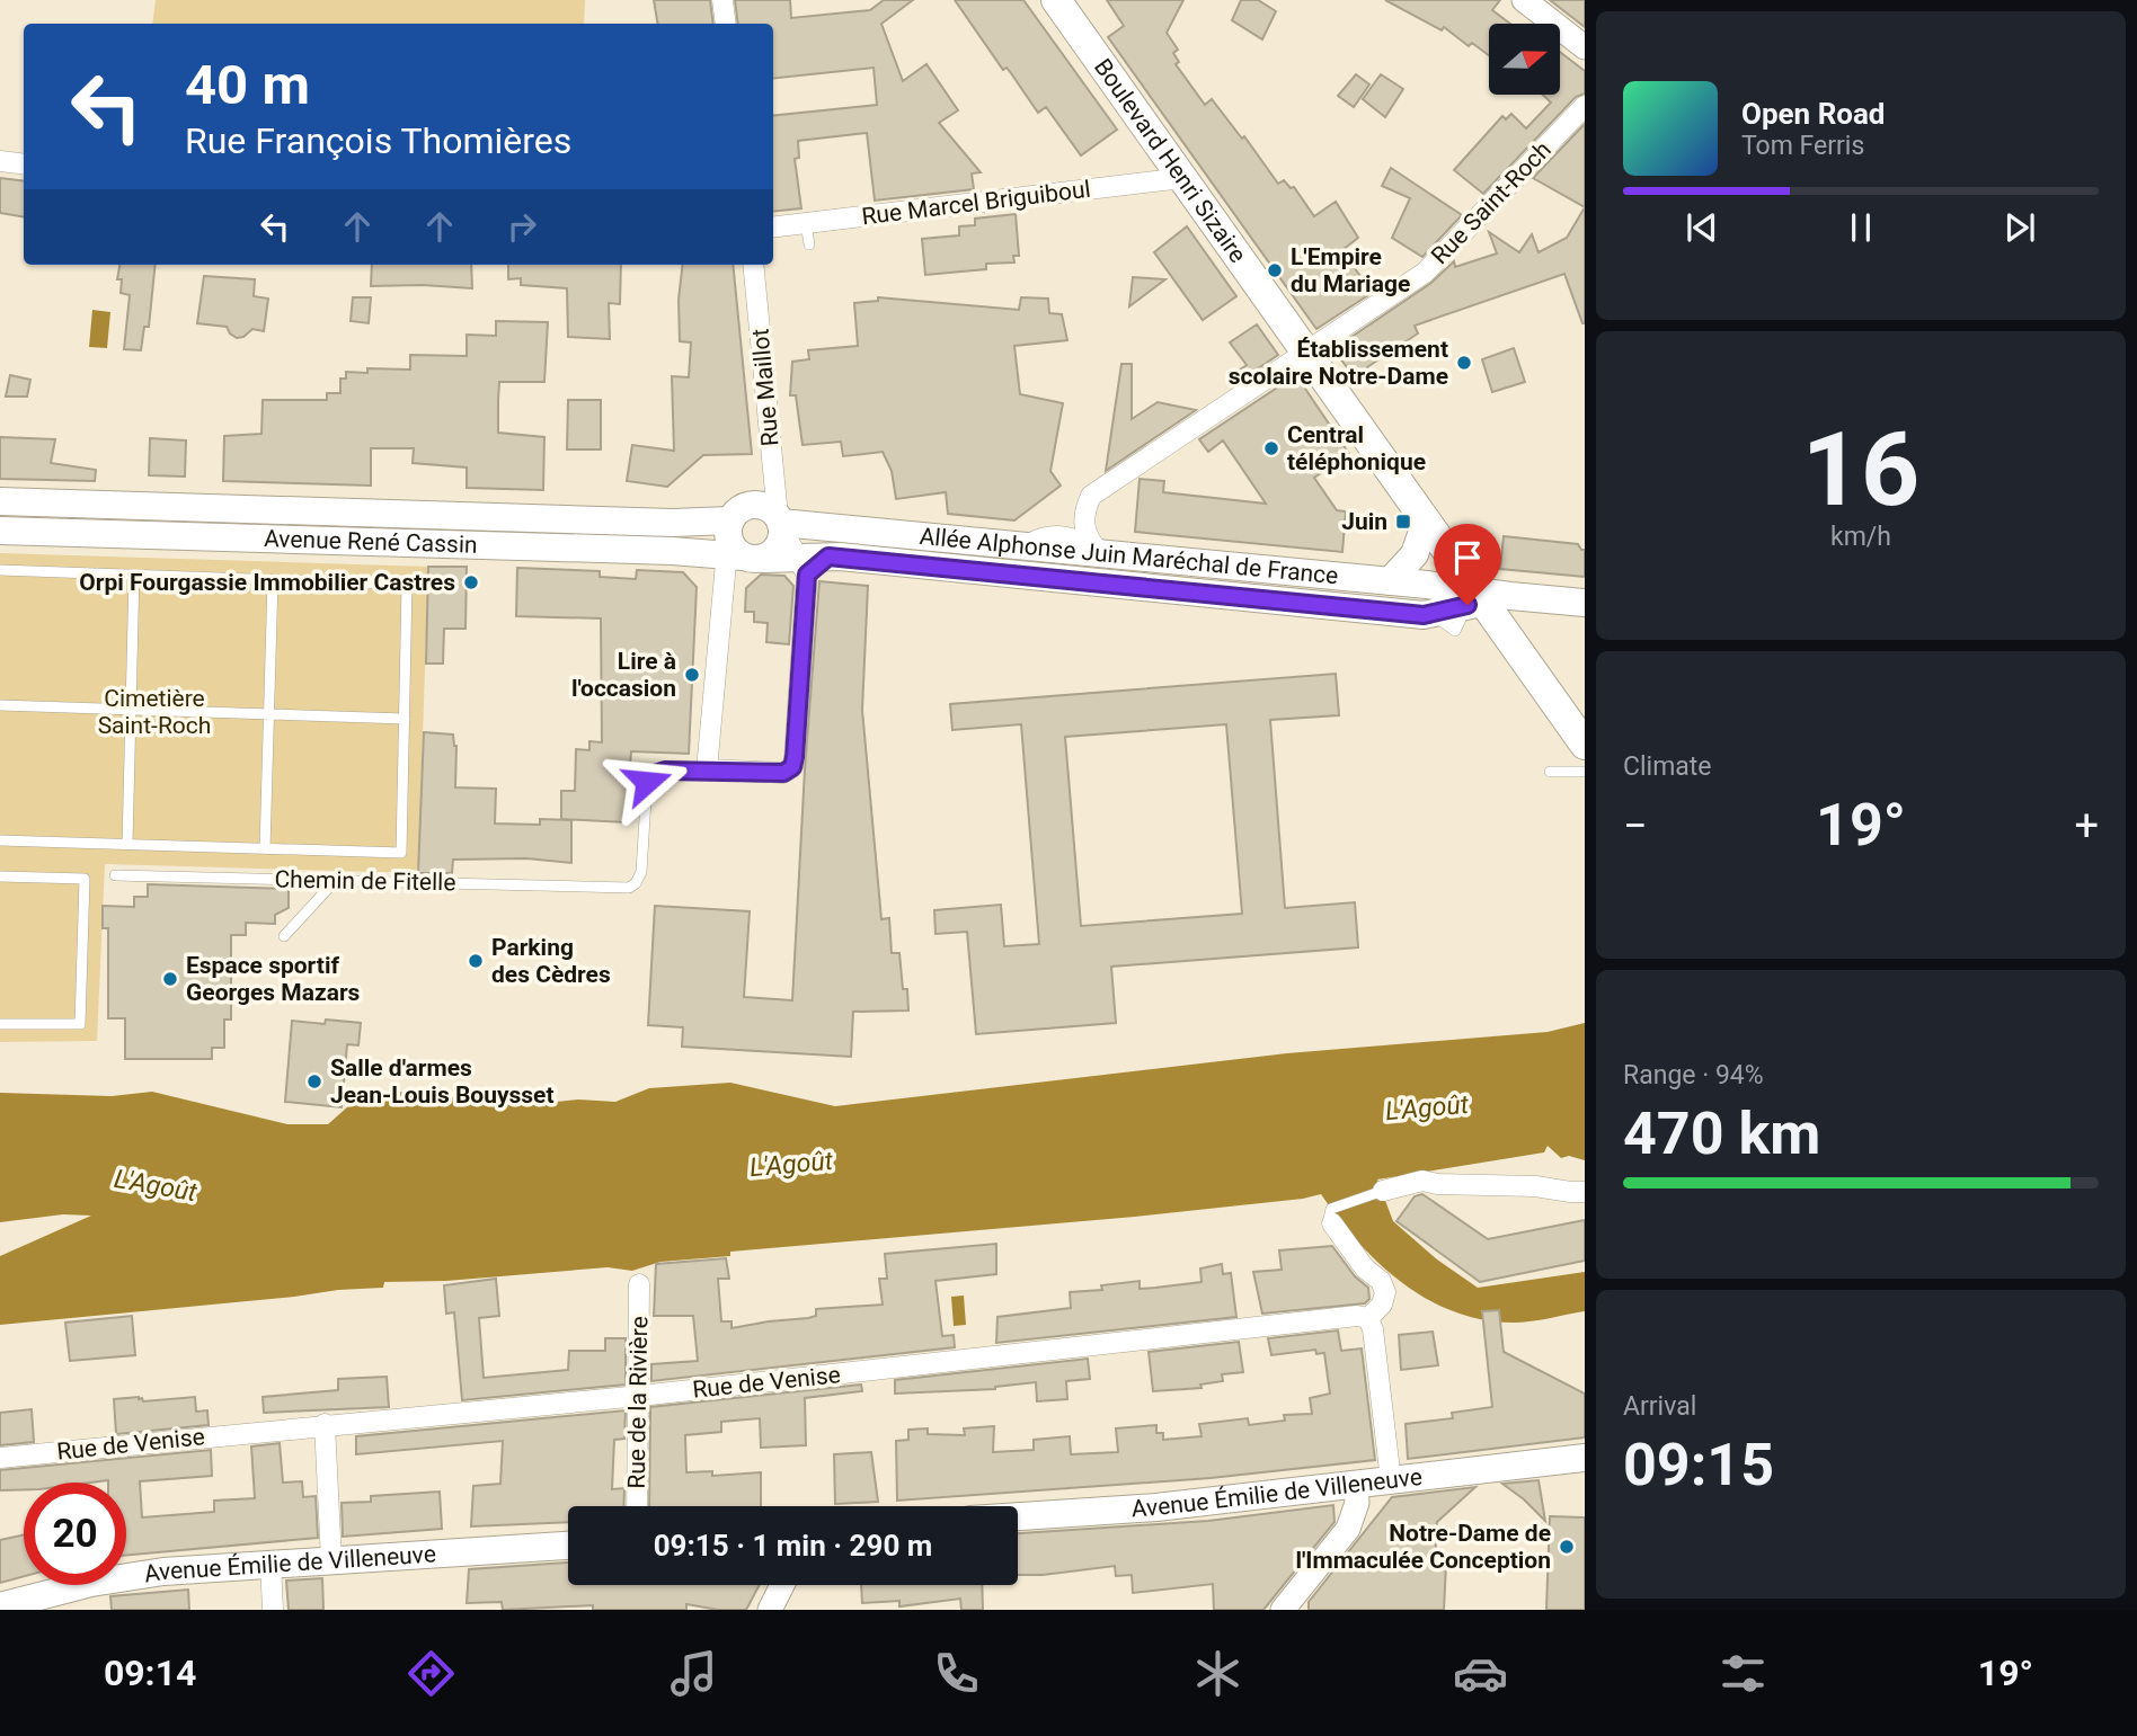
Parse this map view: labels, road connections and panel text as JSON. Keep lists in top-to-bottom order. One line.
{"streets":{"main road":["Boulevard Henri Sizaire","Avenue René Cassin","Allée Alphonse Juin Maréchal de France","Avenue Émilie de Villeneuve"],"street":["Rue Marcel Briguiboul","Rue Saint-Roch","Rue Maillot","Rue de Venise","Rue de la Rivière"],"lane":["Chemin de Fitelle"]},"crossings":[["Boulevard Henri Sizaire","Rue Marcel Briguiboul"],["Boulevard Henri Sizaire","Rue Saint-Roch"],["Boulevard Henri Sizaire","Allée Alphonse Juin Maréchal de France"],["Rue Saint-Roch","Allée Alphonse Juin Maréchal de France"],["Rue Maillot","Avenue René Cassin"],["Rue Maillot","Allée Alphonse Juin Maréchal de France"],["Avenue René Cassin","Allée Alphonse Juin Maréchal de France"],["Rue de Venise","Rue de la Rivière"]],"water":["L'Agoût"],"parks":["Cimetière Saint-Roch"],"places":{"other":["L'Empire du Mariage","Établissement scolaire Notre-Dame","Central téléphonique","Orpi Fourgassie Immobilier Castres","Lire à l'occasion","Parking des Cèdres","Espace sportif Georges Mazars","Salle d'armes Jean-Louis Bouysset","Notre-Dame de l'Immaculée Conception"],"transit":["Juin"]},"north":"right","page":{"turn":["40 m","Rue François Thomières"],"song":["Open Road","Tom Ferris"],"tile":[["16","km/h"],"Climate",["Range · 94%","470 km"],["Arrival","09:15"]],"heat":["−","19°","+"],"limit":"20","trip":"09:15 · 1 min · 290 m","tabs":["09:14","19°"]}}
